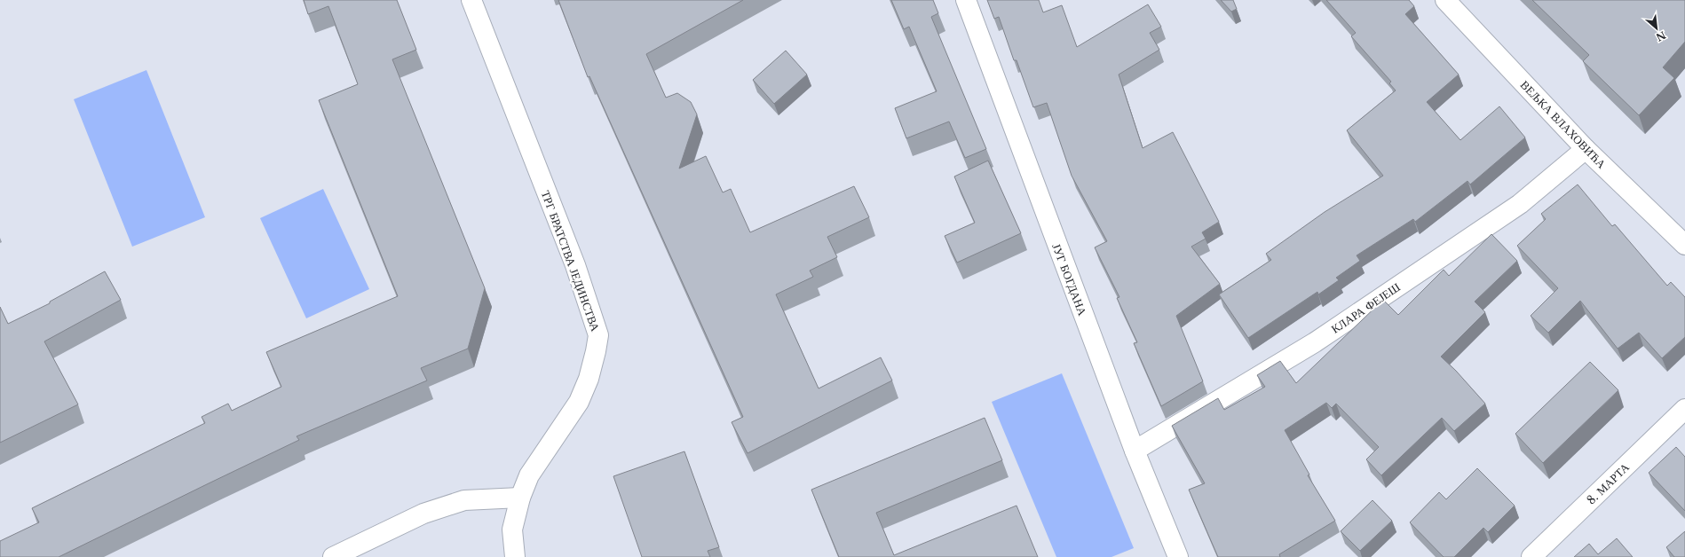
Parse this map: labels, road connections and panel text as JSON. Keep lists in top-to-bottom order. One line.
{"streets":{"street":["ВЕЉКА ВЛАХОВИЋА","ТРГ БРАТСТВА ЈЕДИНСТВА","ЈУГ БОГДАНА","КЛАРА ФЕЈЕШ","8. МАРТА"]},"crossings":[["ВЕЉКА ВЛАХОВИЋА","КЛАРА ФЕЈЕШ"],["ЈУГ БОГДАНА","КЛАРА ФЕЈЕШ"]],"north":"bottom right"}
